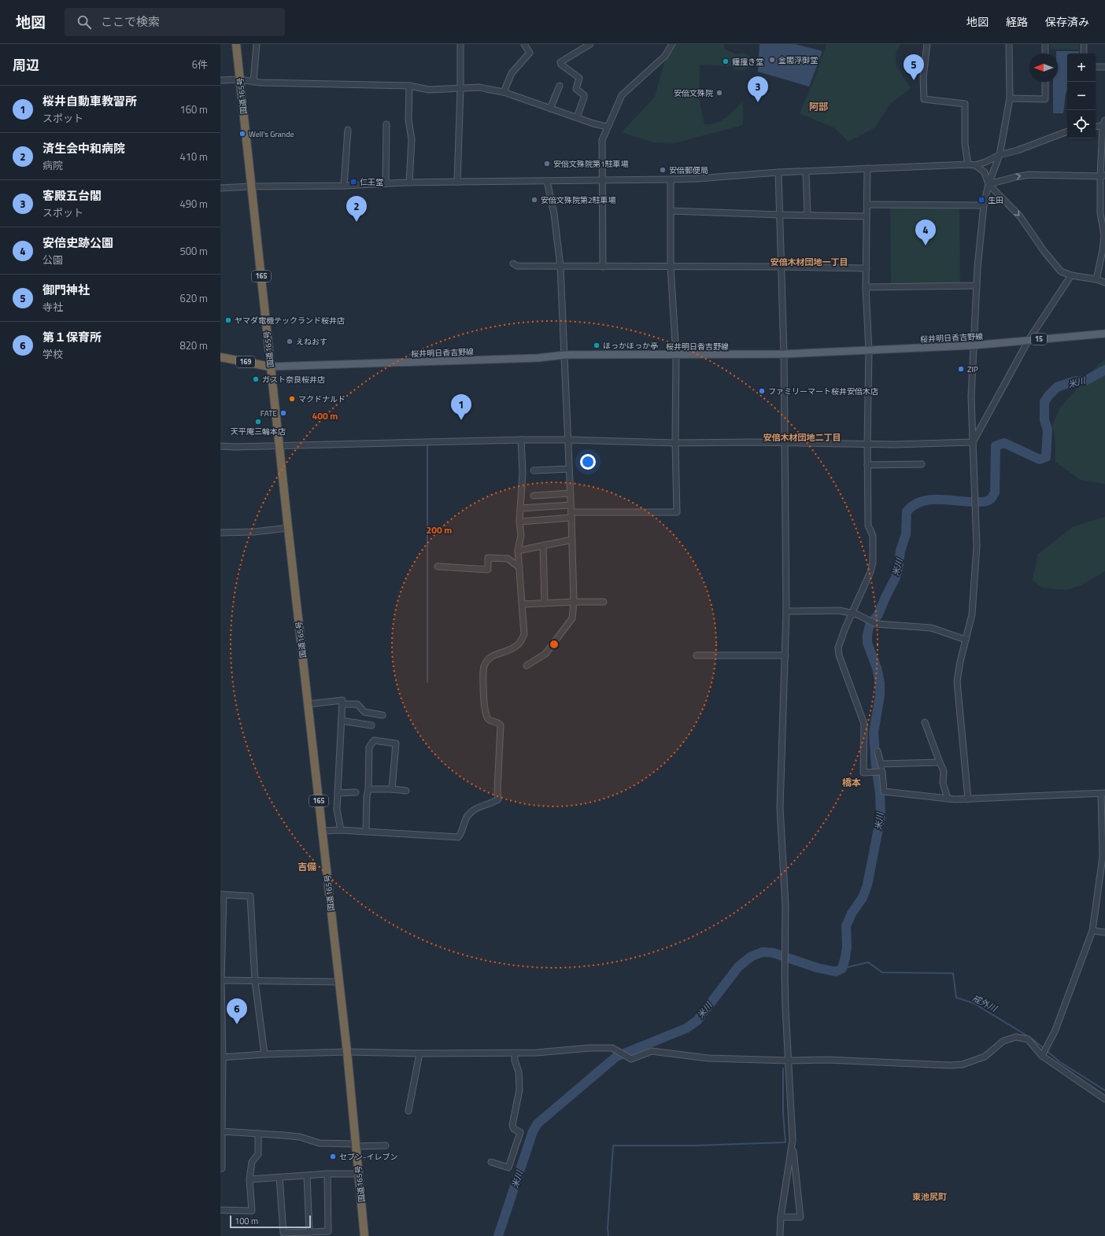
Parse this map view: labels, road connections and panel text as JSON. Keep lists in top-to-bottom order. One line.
{"streets":{"highway":["国道165号","165","169"],"main road":["桜井明日香吉野線","15"]},"crossings":[["国道165号","桜井明日香吉野線"],["国道165号","169"],["桜井明日香吉野線","169"]],"districts":["阿部","安倍木材団地一丁目","安倍木材団地二丁目","橋本","吉備","東池尻町"],"water":["米川","戒外川"],"places":{"other":["金閣浮御堂","鐘撞き堂","安倍文殊院","Well's Grande","安倍文殊院第1駐車場","安倍郵便局","安倍文殊院第2駐車場","ヤマダ電機テックランド桜井店","えねおす","ほっかほっか亭","ZIP","ガスト奈良桜井店","ファミリーマート桜井安倍木店","マクドナルド","FATE","天平庵三輪本店","セブン-イレブン"],"transit":["仁王堂","生田"]},"scale_bar":"100 m","north":"left","page":{"header":"地図","search":"ここで検索","nav":["地図","経路","保存済み"],"heading":["周辺","6件"],"map_buttons":["+","−"],"pins":["5","3","2","4","1","6"],"list":[{"mark":"1","name":"桜井自動車教習所","note":"スポット","value":"160 m"},{"mark":"2","name":"済生会中和病院","note":"病院","value":"410 m"},{"mark":"3","name":"客殿五台閣","note":"スポット","value":"490 m"},{"mark":"4","name":"安倍史跡公園","note":"公園","value":"500 m"},{"mark":"5","name":"御門神社","note":"寺社","value":"620 m"},{"mark":"6","name":"第１保育所","note":"学校","value":"820 m"}],"scale":"100 m"},"rings":["400 m","200 m"]}
